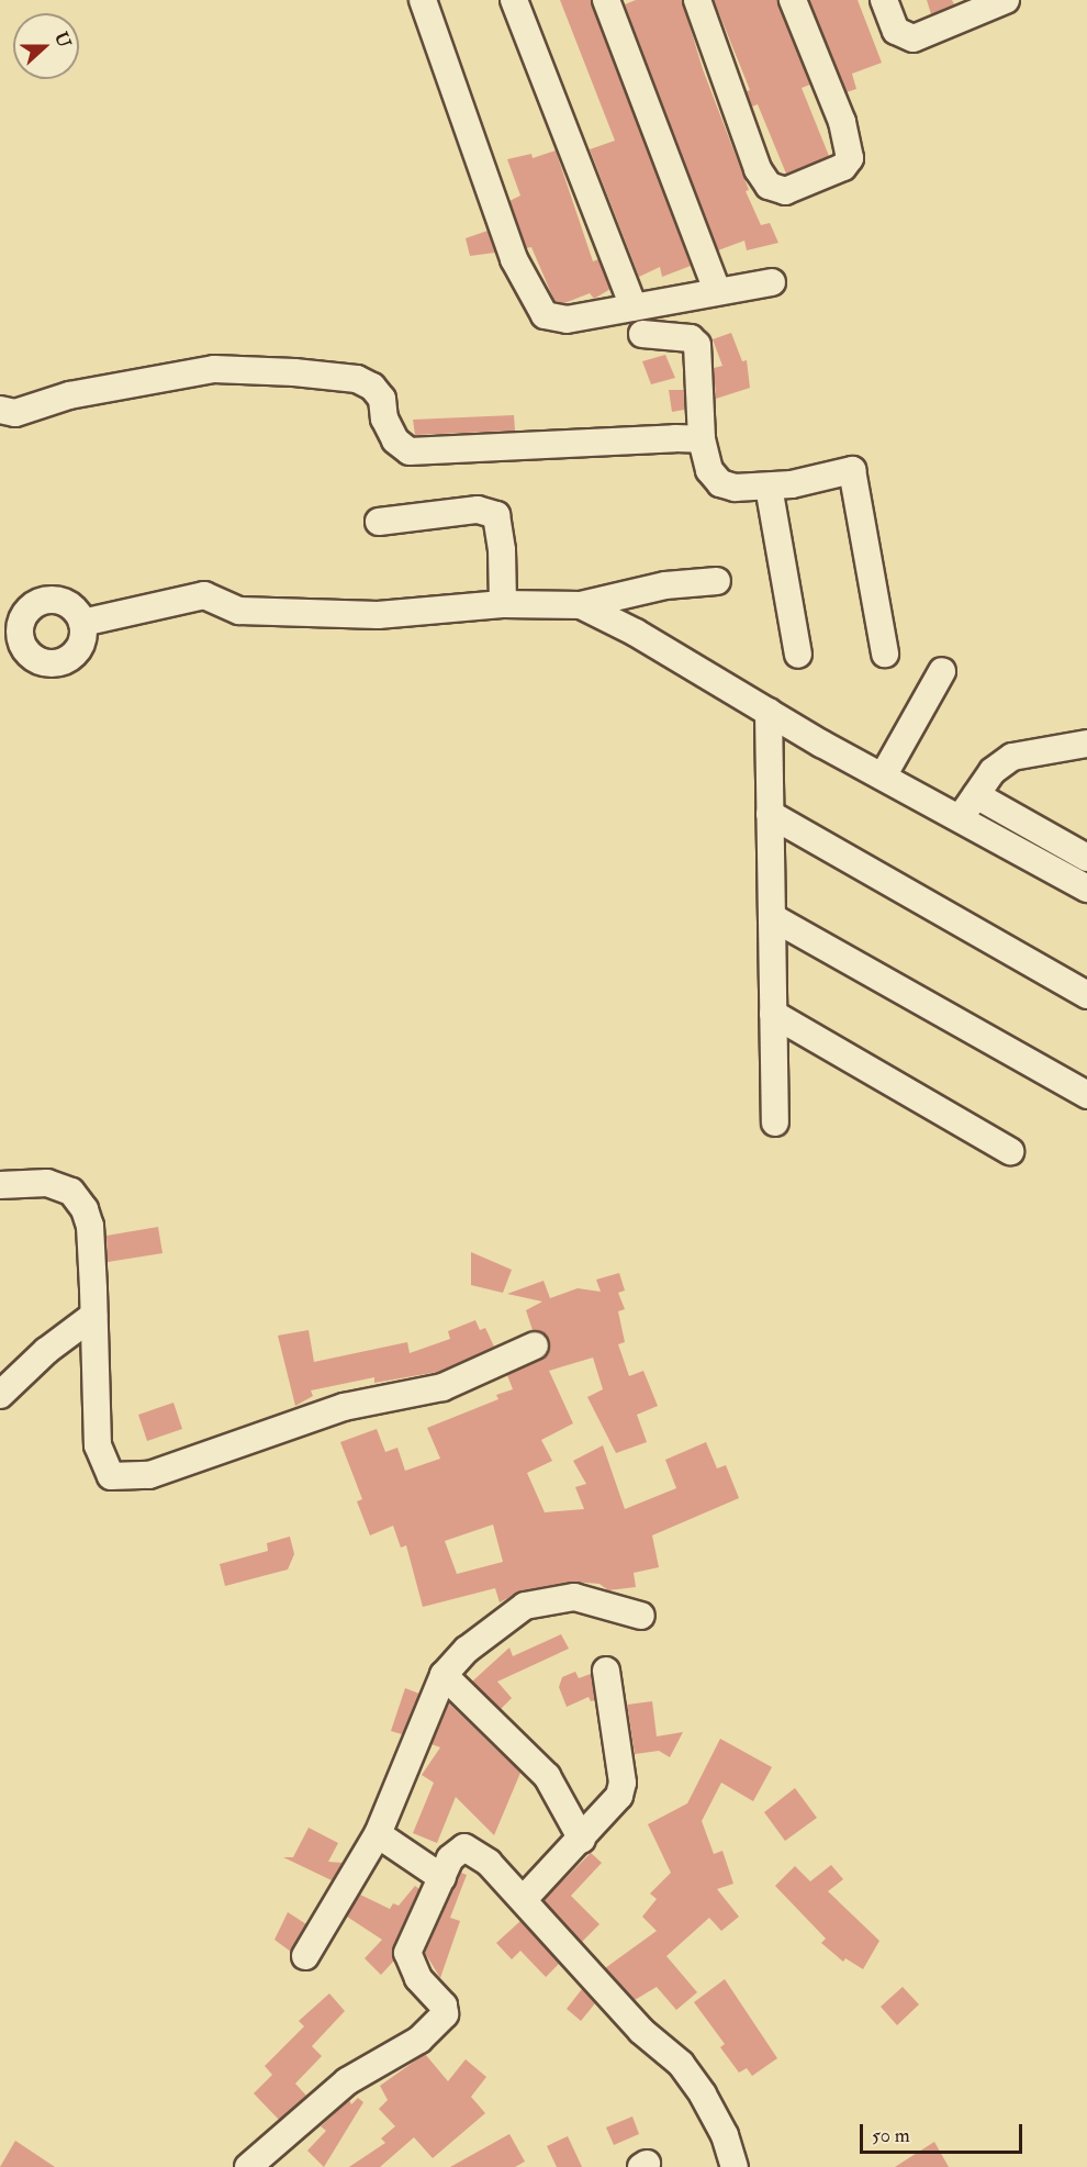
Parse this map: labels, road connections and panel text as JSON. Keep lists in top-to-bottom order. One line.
{"scale_bar":"50 m","north":"right"}
